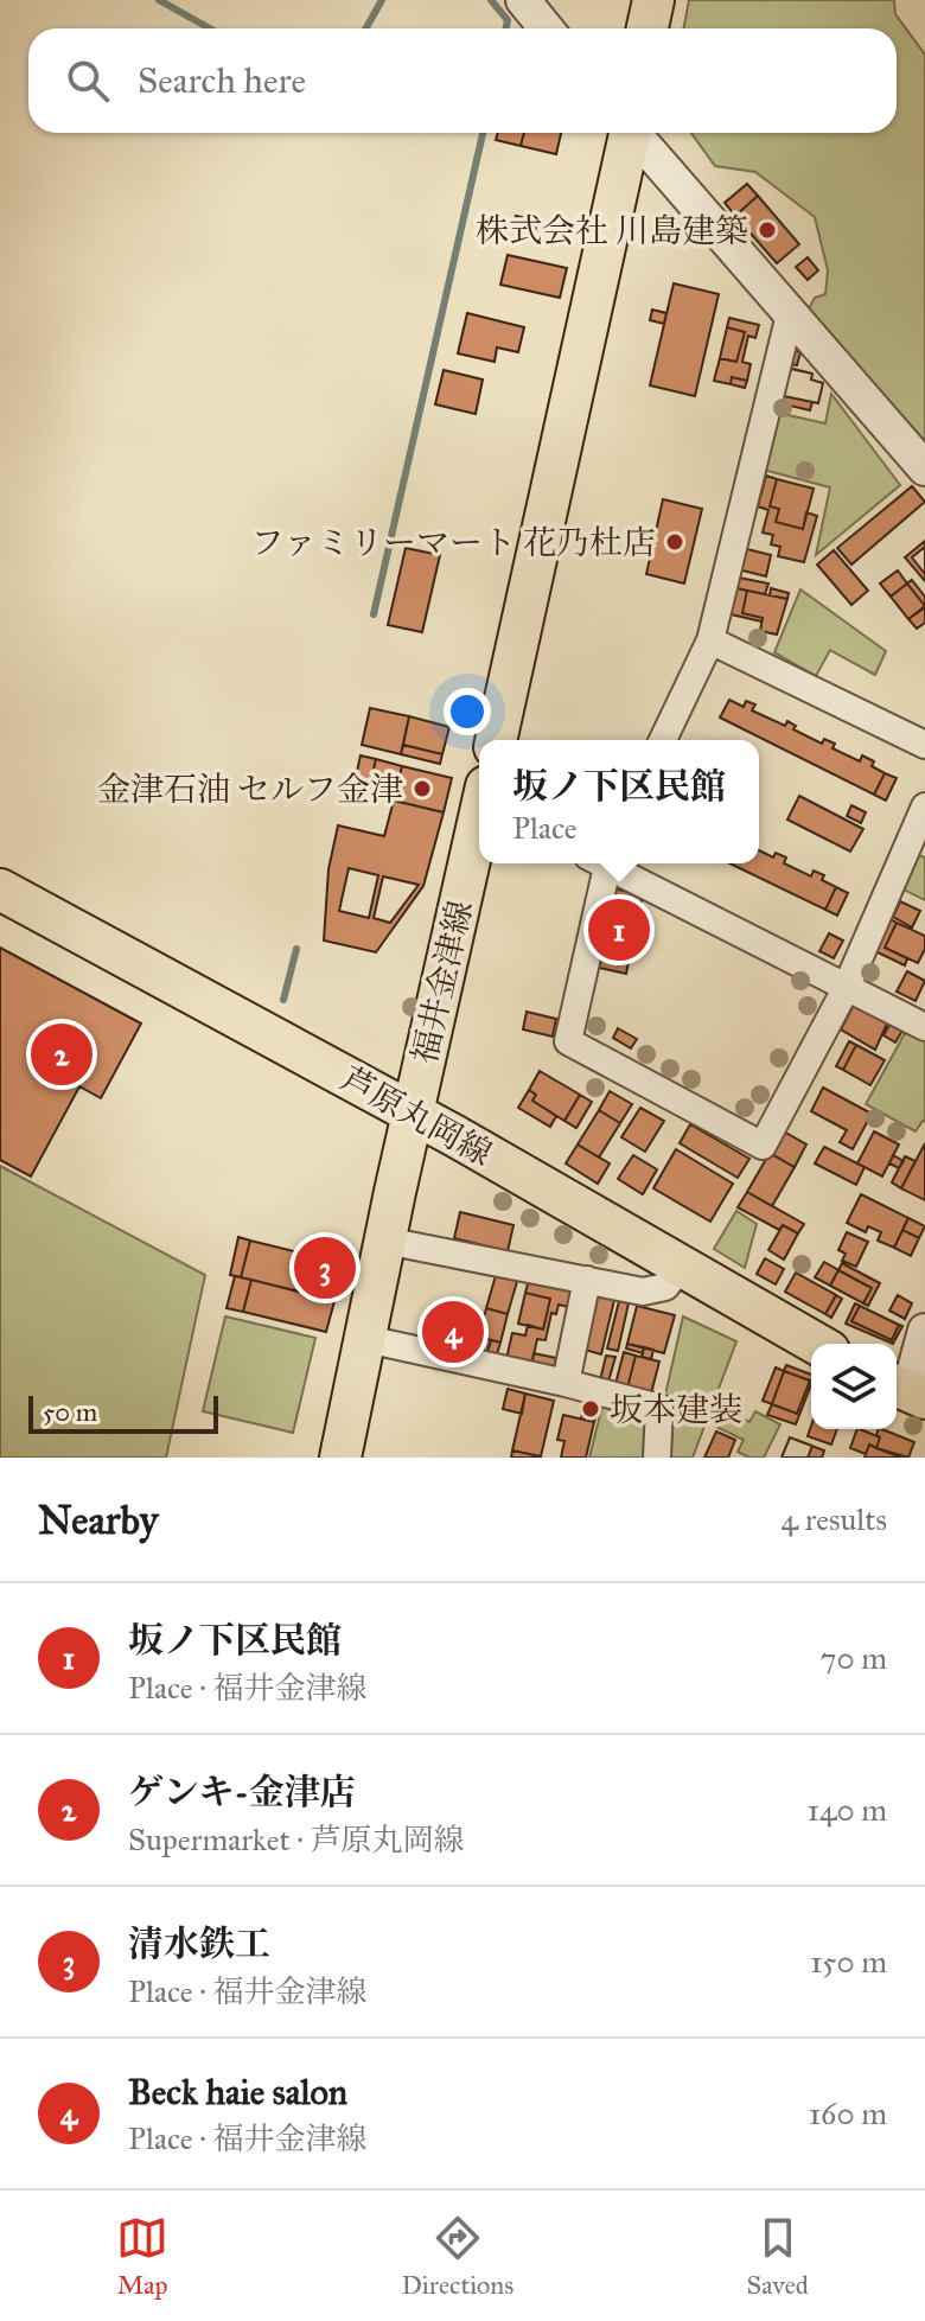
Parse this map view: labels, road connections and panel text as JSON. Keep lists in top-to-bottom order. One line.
{"streets":{"main road":["福井金津線","芦原丸岡線"]},"crossings":[["福井金津線","芦原丸岡線"]],"places":["株式会社 川島建築","ファミリーマート 花乃杜店","金津石油 セルフ金津","坂本建装"],"scale_bar":"50 m","page":{"search":"Search here","popup":["坂ノ下区民館","Place"],"pins":["1","2","3","4"],"scale":"50 m","heading":["Nearby","4 results"],"list":[{"mark":"1","name":"坂ノ下区民館","note":"Place · 福井金津線","value":"70 m"},{"mark":"2","name":"ゲンキ-金津店","note":"Supermarket · 芦原丸岡線","value":"140 m"},{"mark":"3","name":"清水鉄工","note":"Place · 福井金津線","value":"150 m"},{"mark":"4","name":"Beck haie salon","note":"Place · 福井金津線","value":"160 m"}],"nav":["Map","Directions","Saved"]}}
